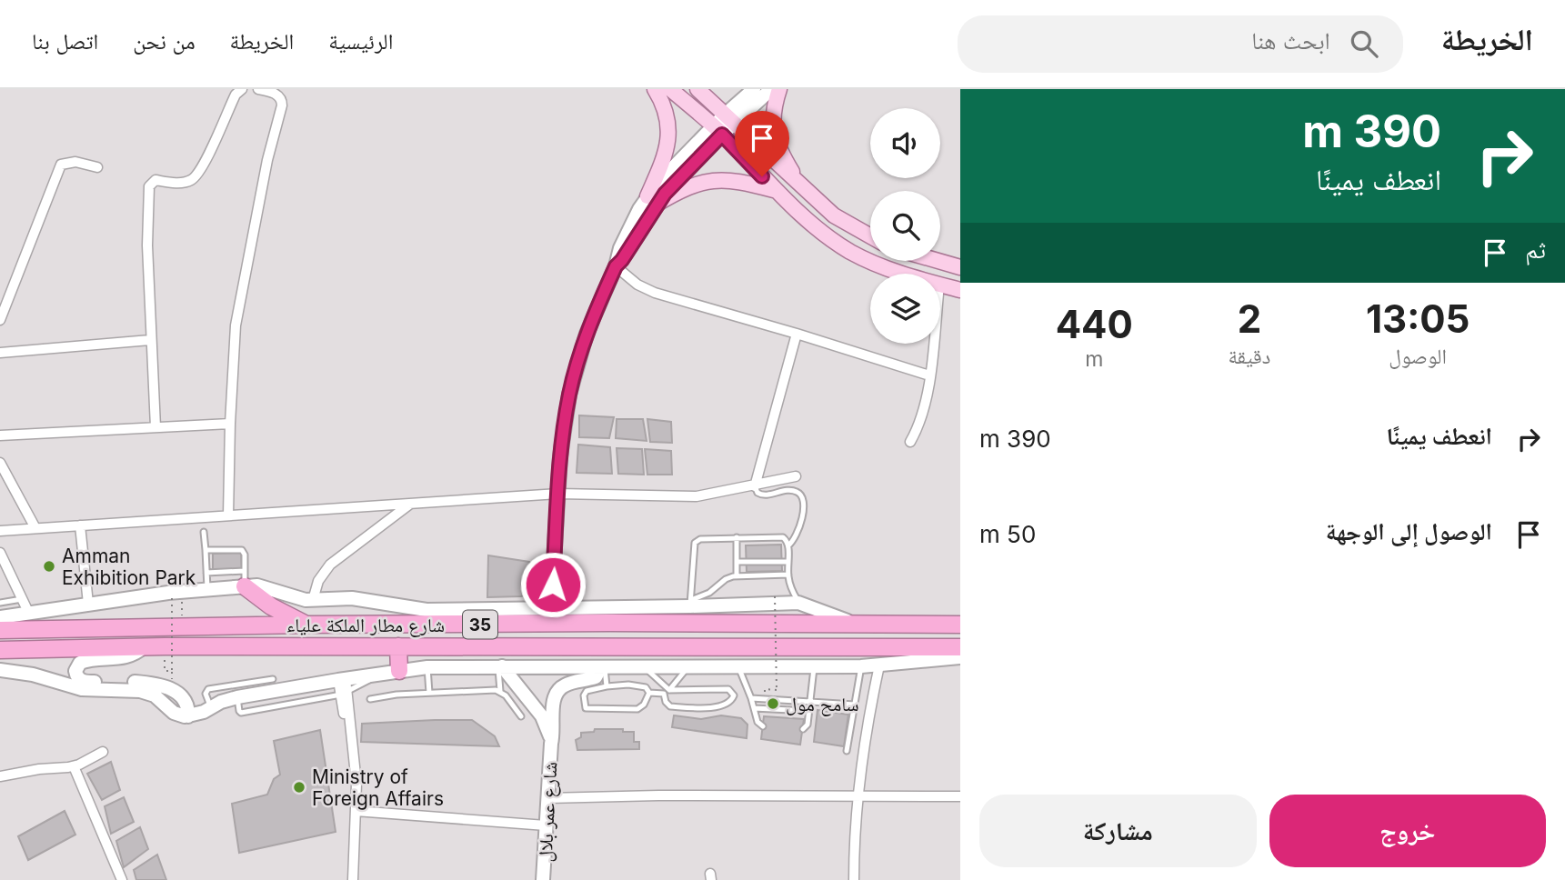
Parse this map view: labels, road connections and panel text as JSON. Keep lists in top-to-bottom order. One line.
{"streets":{"highway":["شارع مطار الملكة علياء","35"],"street":["شارع عمر بلال"]},"places":["Amman Exhibition Park","سامح مول","Ministry of Foreign Affairs"],"page":{"header":"الخريطة","search":"ابحث هنا","nav":["الرئيسية","الخريطة","من نحن","اتصل بنا"],"turn":["390 m","انعطف يمينًا"],"then":"ثم","eta":["13:05","الوصول","2","دقيقة","440","m"],"list":[{"name":"انعطف يمينًا","value":"390 m"},{"name":"الوصول إلى الوجهة","value":"50 m"}],"buttons":["خروج","مشاركة"]}}
